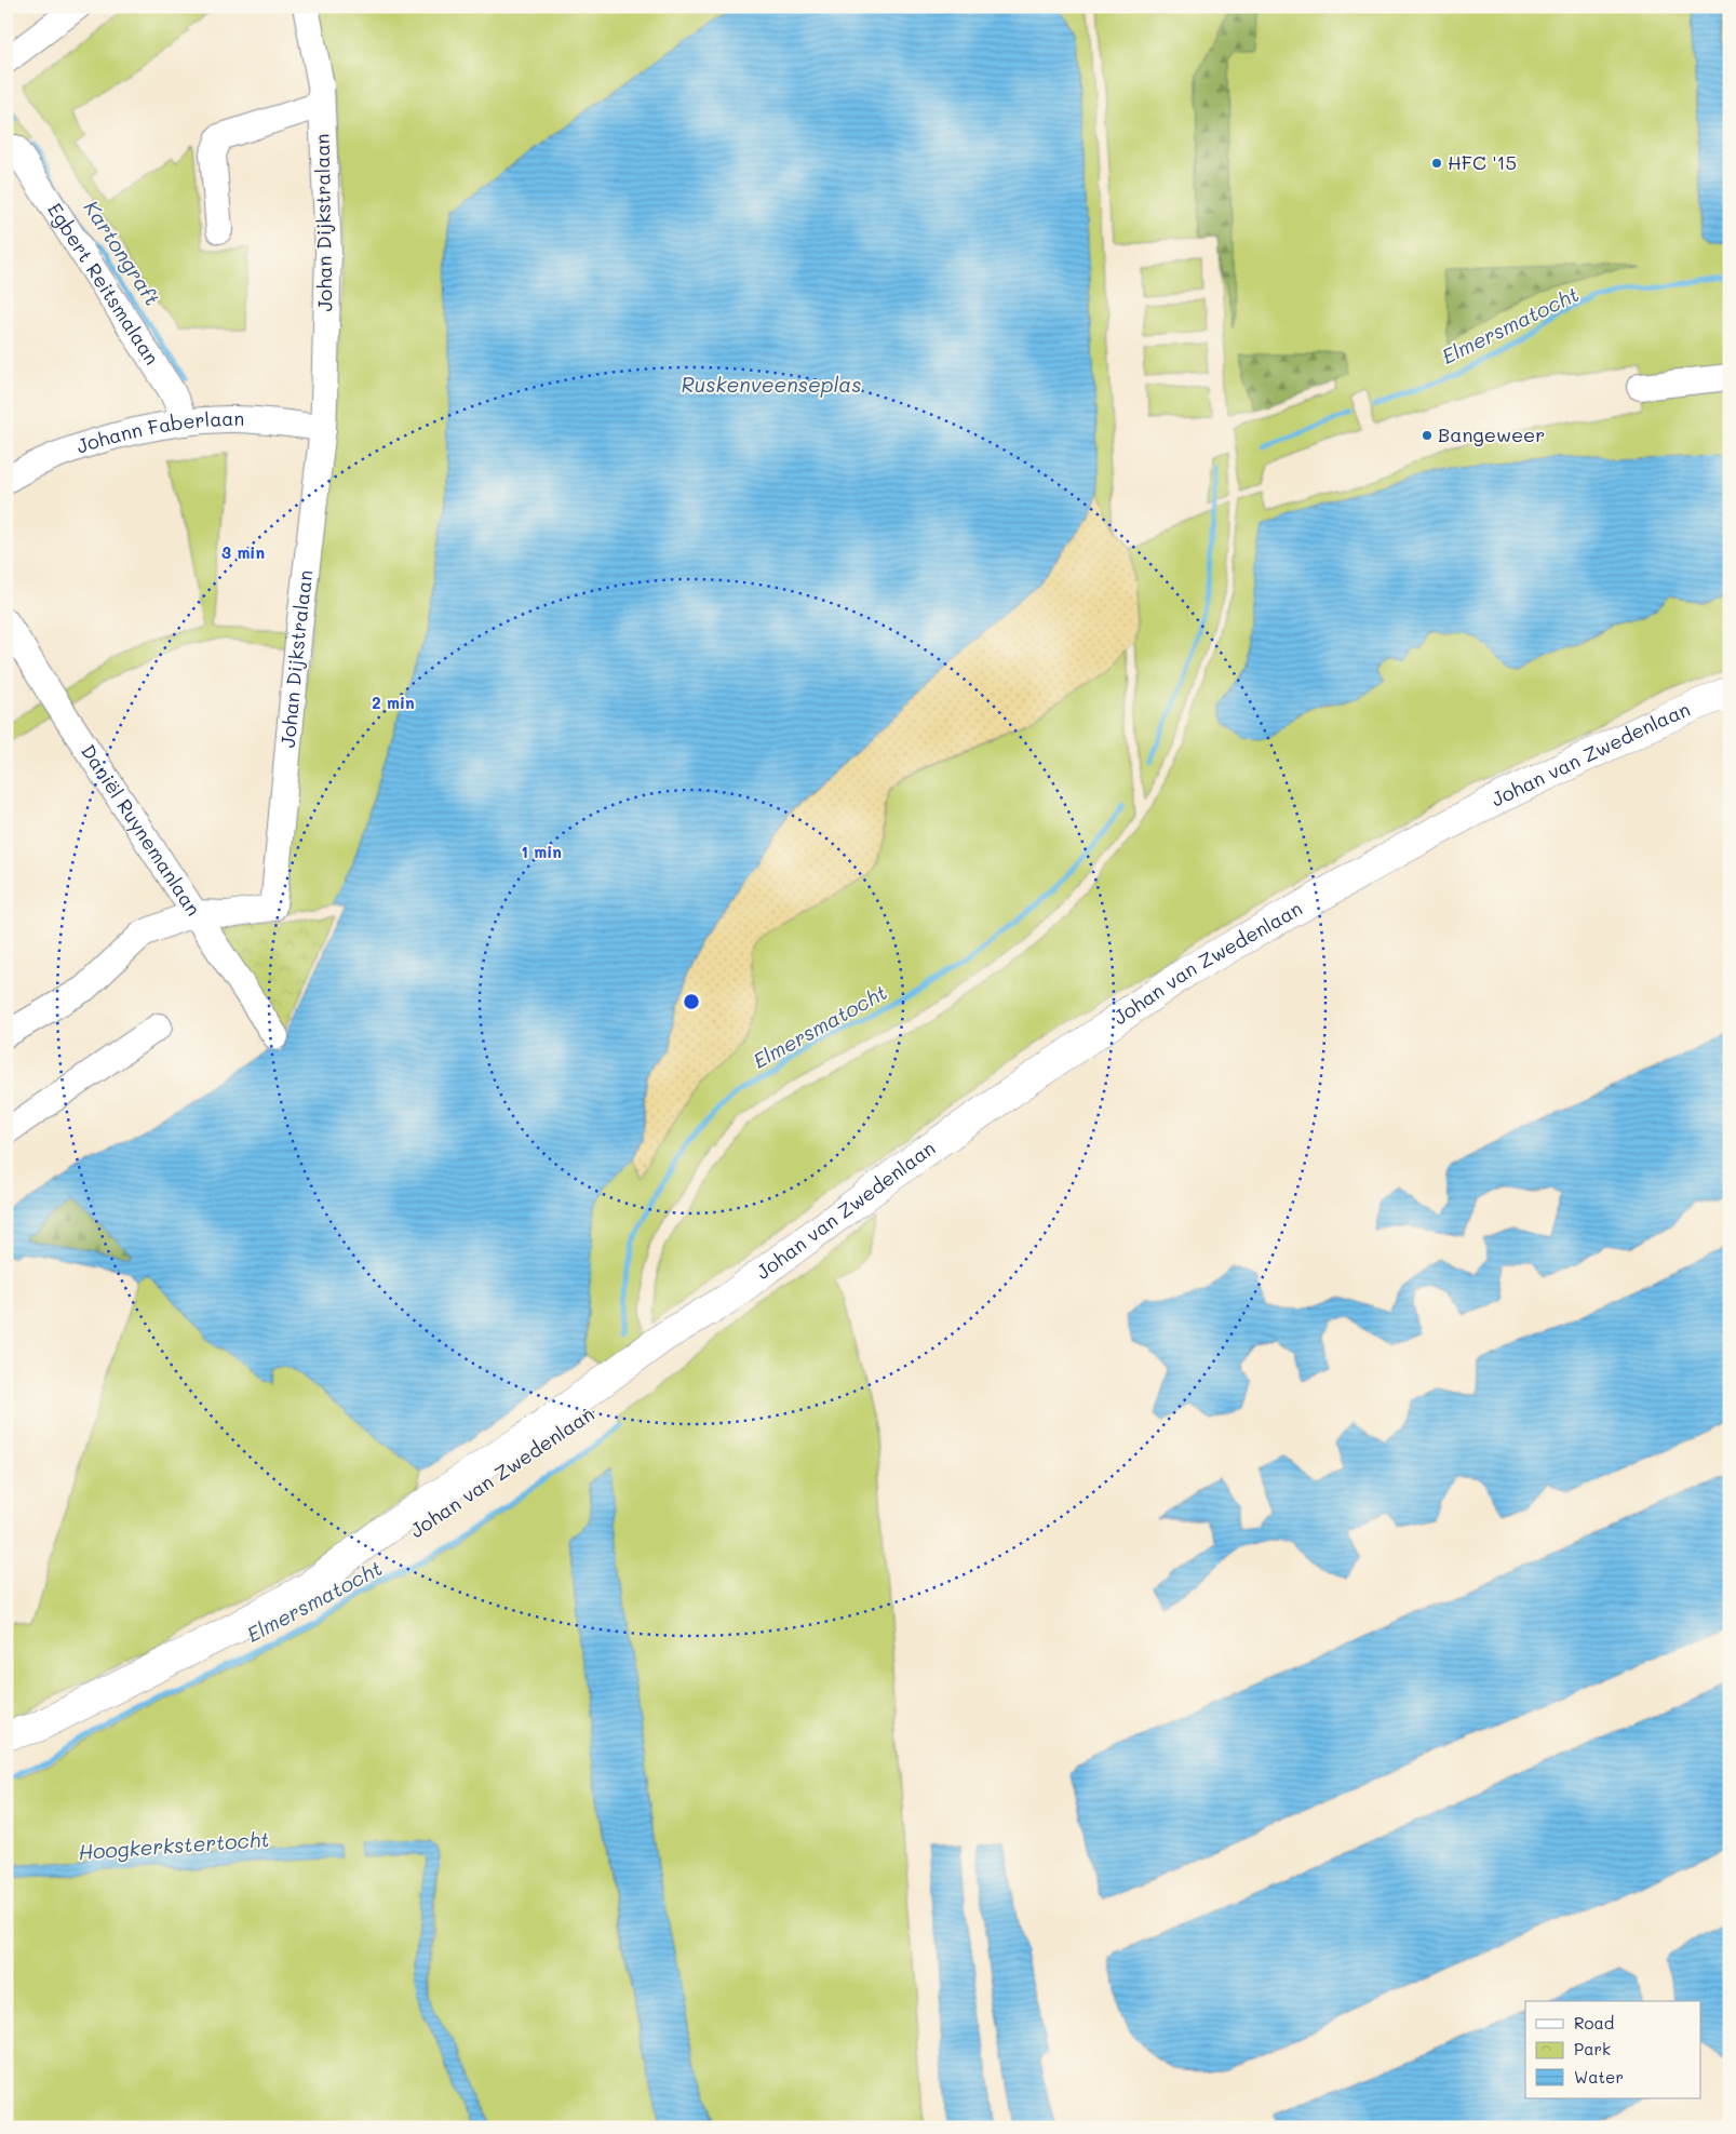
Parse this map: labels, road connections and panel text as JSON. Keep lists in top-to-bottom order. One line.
{"streets":{"main road":["Johan van Zwedenlaan"],"street":["Johan Dijkstralaan","Egbert Reitsmalaan","Johann Faberlaan","Daniël Ruynemanlaan"]},"crossings":[["Johan Dijkstralaan","Johann Faberlaan"],["Johan Dijkstralaan","Daniël Ruynemanlaan"],["Egbert Reitsmalaan","Johann Faberlaan"]],"water":["Kartongraft","Elmersmatocht","Ruskenveenseplas","Hoogkerkstertocht"],"places":["HFC '15","Bangeweer"],"legend":["Road","Park","Water"],"rings":["3 min","2 min","1 min"]}
